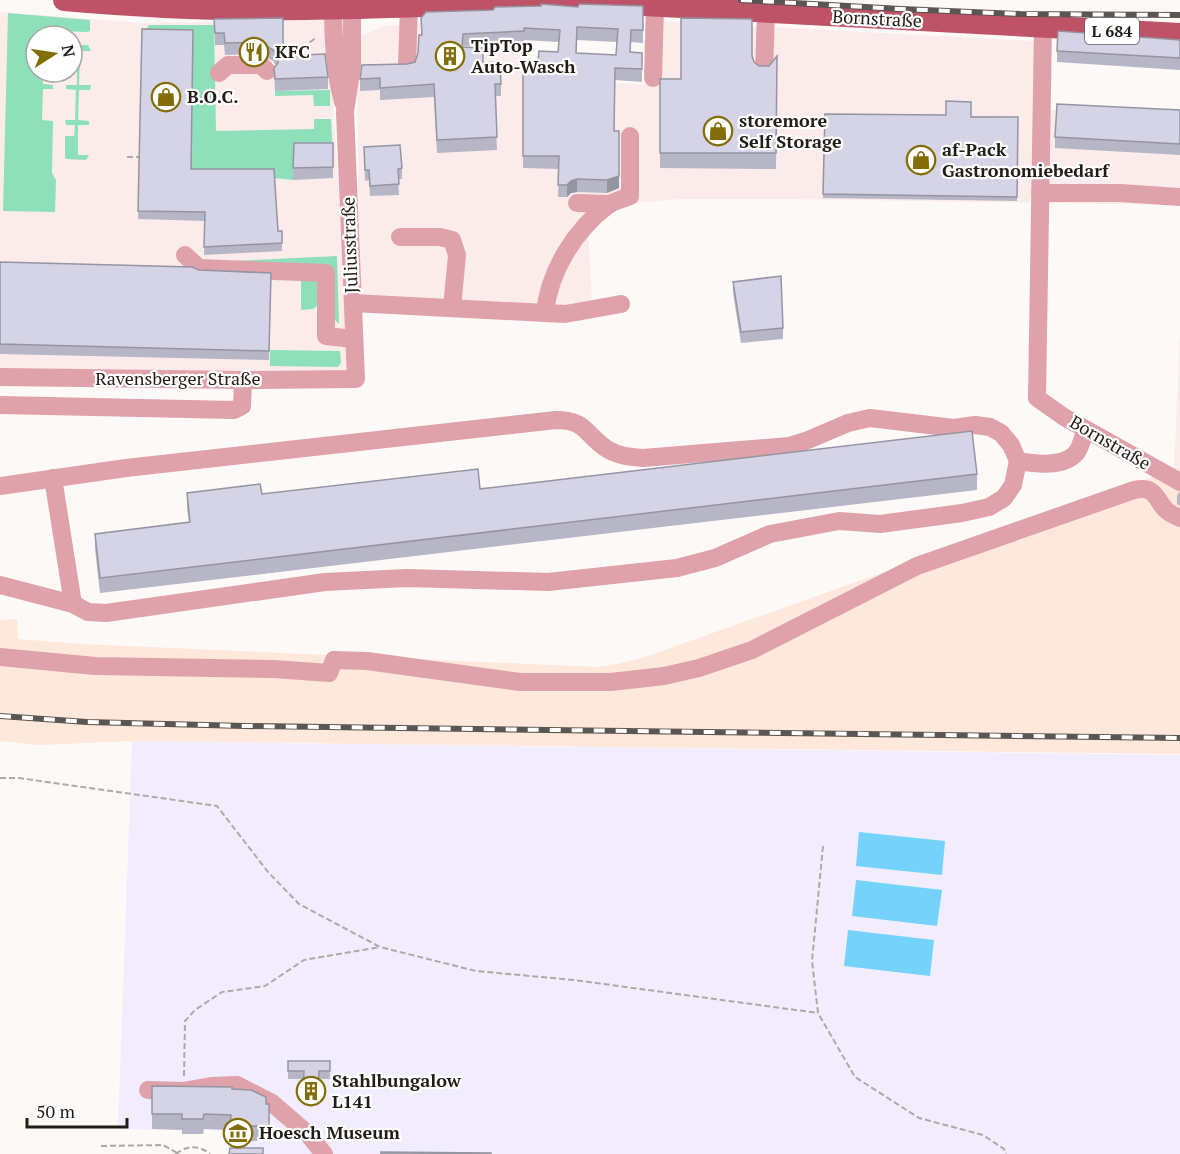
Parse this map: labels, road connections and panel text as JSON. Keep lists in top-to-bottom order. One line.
{"streets":{"main road":["Bornstraße","L 684"],"street":["Juliusstraße","Ravensberger Straße"]},"crossings":[["Bornstraße","Juliusstraße"],["Juliusstraße","Ravensberger Straße"]],"places":{"restaurant":["KFC"],"building":["TipTop Auto-Wasch","Stahlbungalow L141"],"shop":["B.O.C.","storemore Self Storage","af-Pack Gastronomiebedarf"],"museum":["Hoesch Museum"]},"scale_bar":"50 m","north":"right"}
